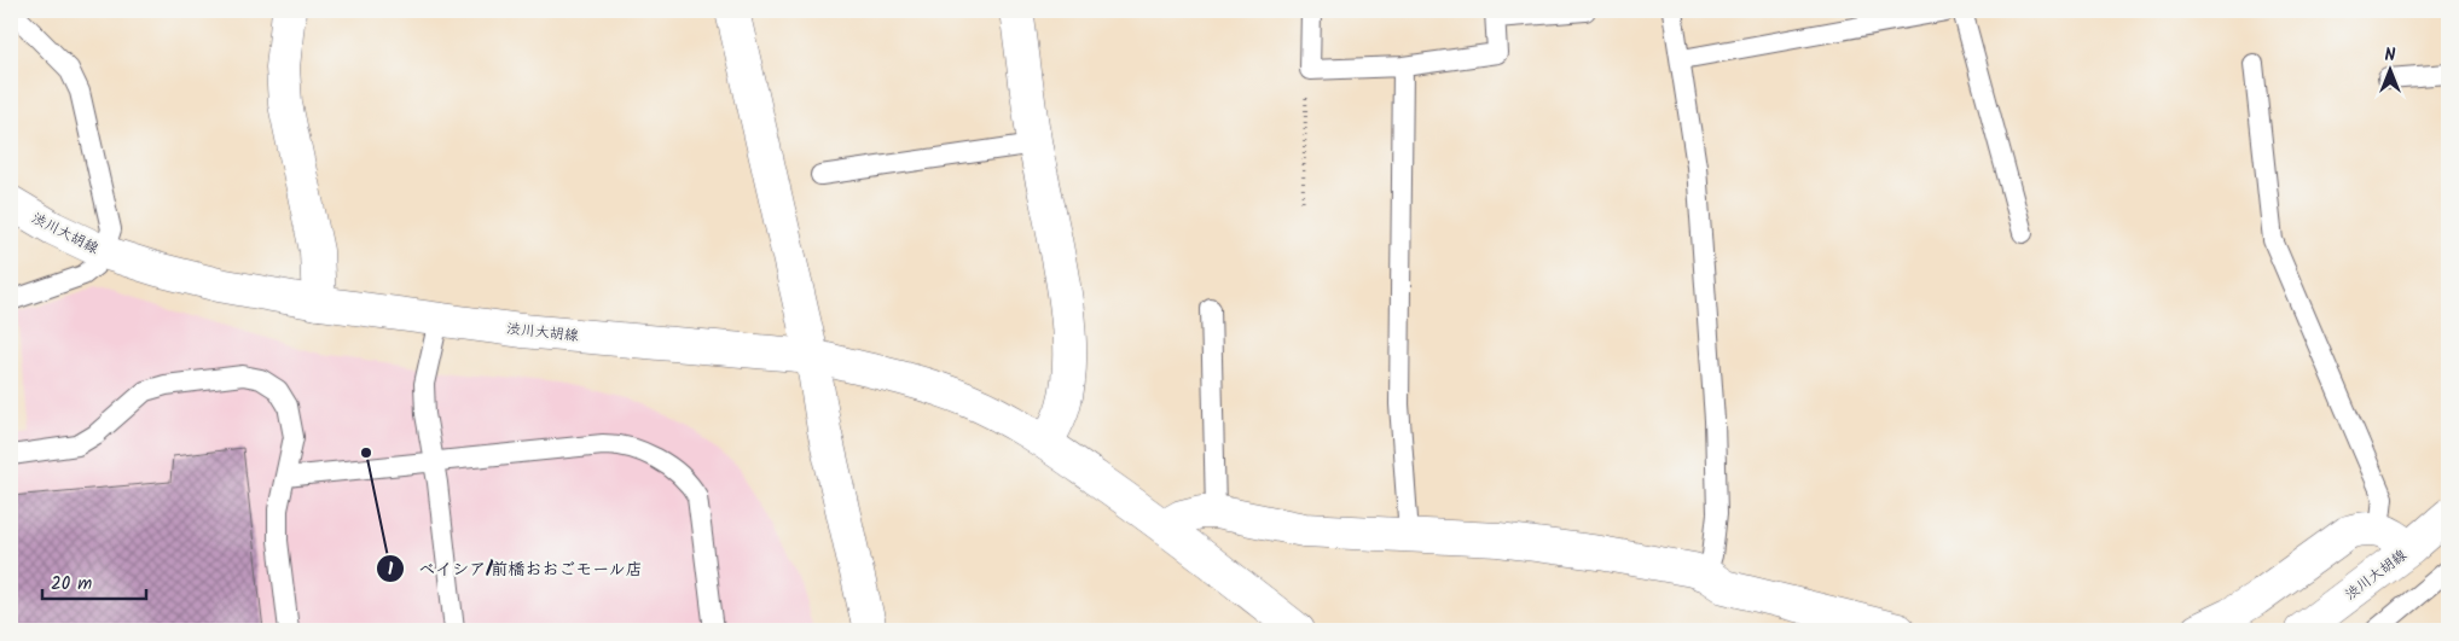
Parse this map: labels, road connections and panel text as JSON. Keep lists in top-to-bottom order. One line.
{"streets":{"street":["渋川大胡線"]},"places":["ベイシア/前橋おおごモール店"],"scale_bar":"20 m","north":"top"}
